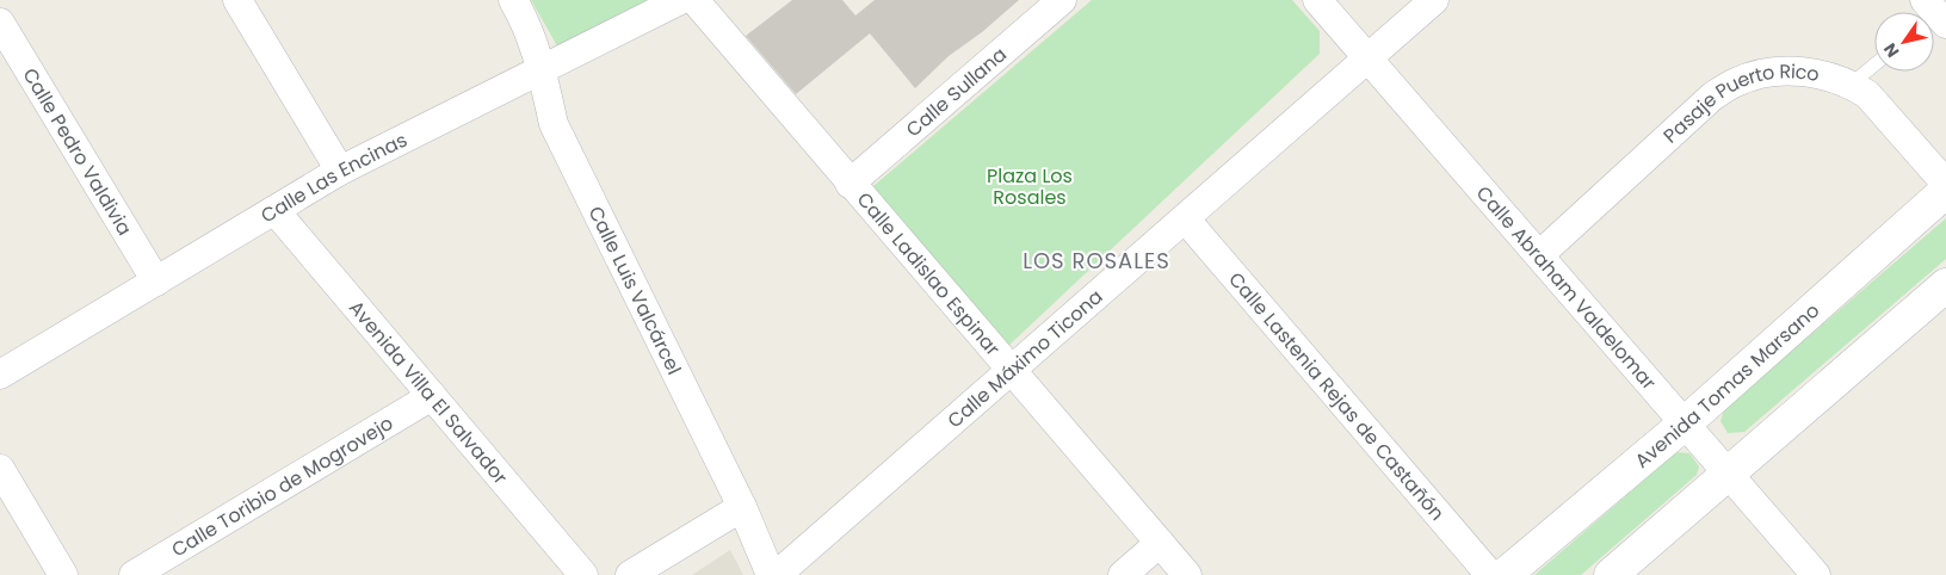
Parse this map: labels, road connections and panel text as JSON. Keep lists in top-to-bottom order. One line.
{"streets":{"street":["Calle Sullana","Pasaje Puerto Rico","Calle Pedro Valdivia","Calle Las Encinas","Calle Ladislao Espinar","Calle Abraham Valdelomar","Calle Luis Valcárcel","Calle Máximo Ticona","Avenida Tomas Marsano","Avenida Villa El Salvador","Calle Lastenia Rejas de Castañón","Calle Toribio de Mogrovejo"]},"crossings":[["Calle Sullana","Calle Ladislao Espinar"],["Pasaje Puerto Rico","Calle Abraham Valdelomar"],["Calle Pedro Valdivia","Calle Las Encinas"],["Calle Las Encinas","Calle Luis Valcárcel"],["Calle Las Encinas","Avenida Villa El Salvador"],["Calle Ladislao Espinar","Calle Máximo Ticona"],["Calle Abraham Valdelomar","Calle Máximo Ticona"],["Calle Abraham Valdelomar","Avenida Tomas Marsano"],["Calle Máximo Ticona","Calle Lastenia Rejas de Castañón"],["Avenida Villa El Salvador","Calle Toribio de Mogrovejo"]],"districts":["LOS ROSALES"],"parks":["Plaza Los Rosales"],"north":"bottom left"}
